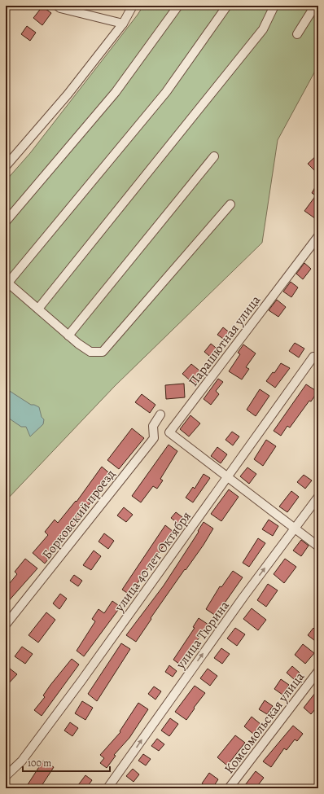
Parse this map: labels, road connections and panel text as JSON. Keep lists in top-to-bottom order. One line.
{"streets":{"street":["Парашютная улица","Борковский проезд","улица 40 лет Октября","улица Тюрина","Комсомольская улица"]},"crossings":[["Парашютная улица","улица 40 лет Октября"]],"one_way":["улица Тюрина"],"scale_bar":"100 m"}
